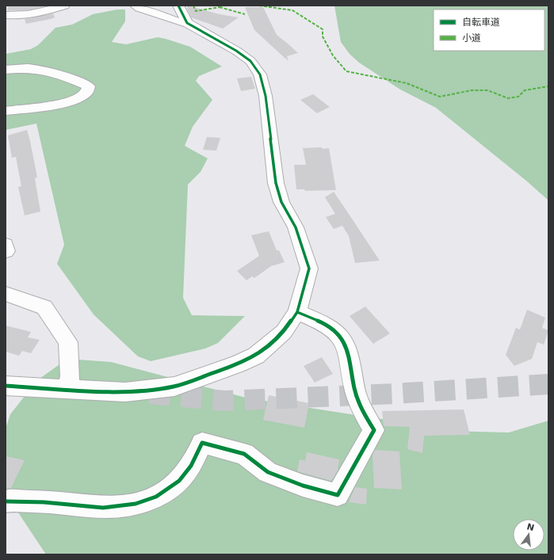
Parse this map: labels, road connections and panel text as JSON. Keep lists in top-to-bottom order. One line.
{"legend":["自転車道","小道"],"north":"top"}
